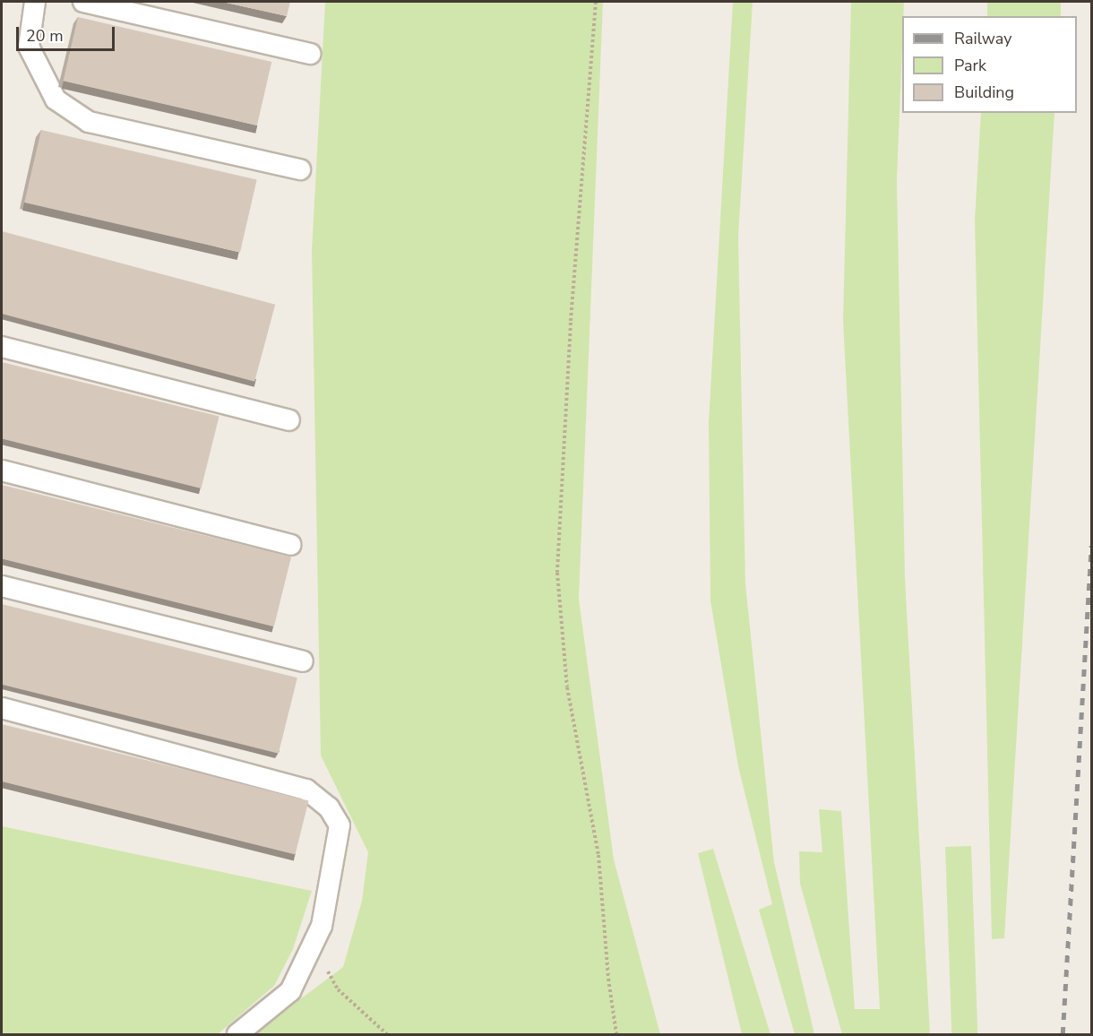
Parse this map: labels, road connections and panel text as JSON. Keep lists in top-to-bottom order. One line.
{"legend":["Railway","Park","Building"],"scale_bar":"20 m"}
